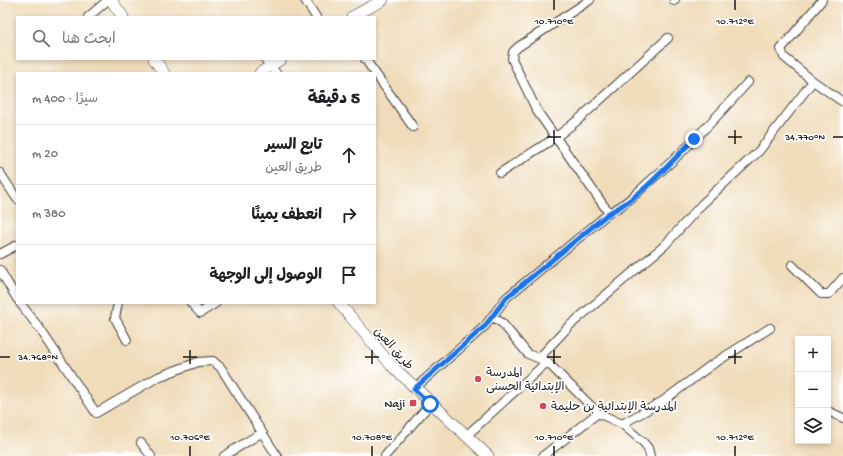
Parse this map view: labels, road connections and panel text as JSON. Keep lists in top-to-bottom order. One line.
{"streets":{"main road":["طريق العين"]},"places":{"other":["المدرسة الإبتدائية الحسنى","المدرسة الإبتدائية بن حليمة"],"transit":["Naji"]},"page":{"search":"ابحث هنا","heading":["5 دقيقة","سيرًا · 400 m"],"list":[["تابع السير","طريق العين","20 m"],["انعطف يمينًا","380 m"],"الوصول إلى الوجهة"],"map_buttons":["+","−"]},"coordinates":["10.710°E","10.712°E","34.770°N","34.768°N","10.706°E","10.708°E"]}
